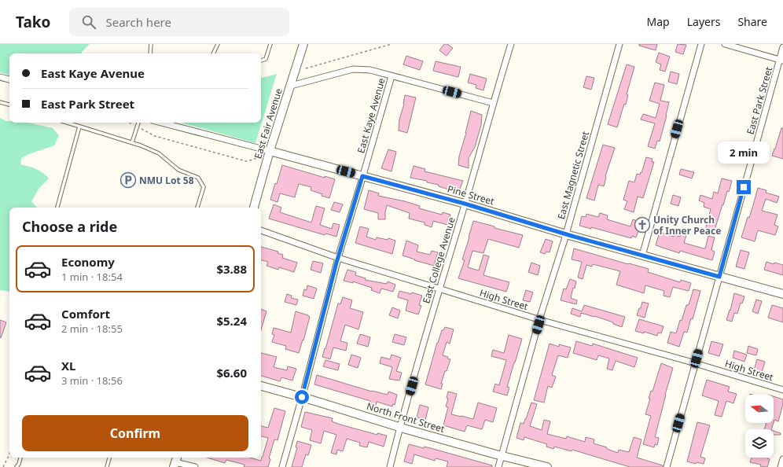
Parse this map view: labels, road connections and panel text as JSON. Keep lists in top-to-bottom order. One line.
{"streets":{"street":["East Park Street","East Kaye Avenue","East Fair Avenue","East Magnetic Street","Pine Street","East College Avenue","High Street","North Front Street"]},"crossings":[["East Park Street","Pine Street"],["East Park Street","High Street"],["East Kaye Avenue","Pine Street"],["East Kaye Avenue","High Street"],["East Kaye Avenue","North Front Street"],["East Fair Avenue","Pine Street"],["East Magnetic Street","Pine Street"],["East Magnetic Street","High Street"],["East Magnetic Street","North Front Street"],["Pine Street","East College Avenue"],["East College Avenue","High Street"],["East College Avenue","North Front Street"]],"places":{"parking":["NMU Lot 58"],"church":["Unity Church of Inner Peace"]},"north":"left","page":{"header":"Tako","search":"Search here","nav":["Map","Layers","Share"],"banner":["East Kaye Avenue","East Park Street"],"bubble":"2 min","heading":"Choose a ride","list":[{"name":"Economy","note":"1 min · 18:54","value":"$3.88"},{"name":"Comfort","note":"2 min · 18:55","value":"$5.24"},{"name":"XL","note":"3 min · 18:56","value":"$6.60"}],"buttons":"Confirm"}}
